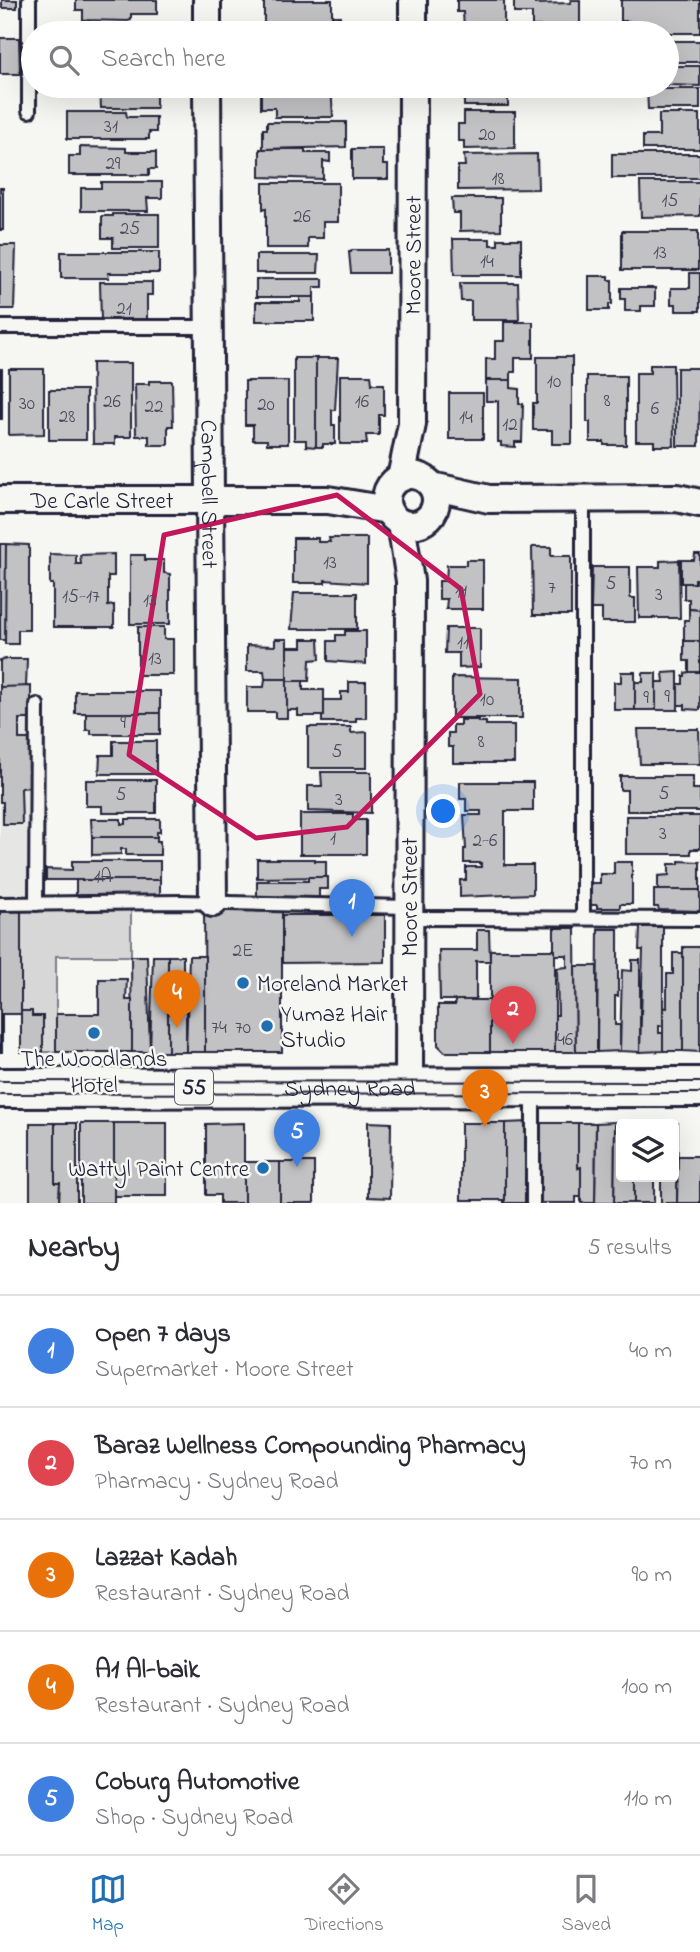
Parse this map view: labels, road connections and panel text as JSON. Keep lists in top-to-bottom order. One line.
{"streets":{"highway":["55","Sydney Road"],"street":["Moore Street","Campbell Street","De Carle Street"]},"crossings":[["Moore Street","De Carle Street"],["Moore Street","Sydney Road"],["Campbell Street","De Carle Street"]],"places":["Moreland Market","Yumaz Hair Studio","The Woodlands Hotel","Wattyl Paint Centre"],"house_numbers":["31","20","29","18","15","26","25","13","14","21","10","8","26","16","30","20","22","6","28","14","12","13","5","7","11","3","15-17","13","11","13","9","9","10","9","8","5","5","5","3","3","1","2-6","1A","2E","74","70","46"],"page":{"search":"Search here","pins":["1","4","2","3","5"],"heading":["Nearby","5 results"],"list":[{"mark":"1","name":"Open 7 days","note":"Supermarket · Moore Street","value":"40 m"},{"mark":"2","name":"Baraz Wellness Compounding Pharmacy","note":"Pharmacy · Sydney Road","value":"70 m"},{"mark":"3","name":"Lazzat Kadah","note":"Restaurant · Sydney Road","value":"90 m"},{"mark":"4","name":"A1 Al-baik","note":"Restaurant · Sydney Road","value":"100 m"},{"mark":"5","name":"Coburg Automotive","note":"Shop · Sydney Road","value":"110 m"}],"nav":["Map","Directions","Saved"]}}
